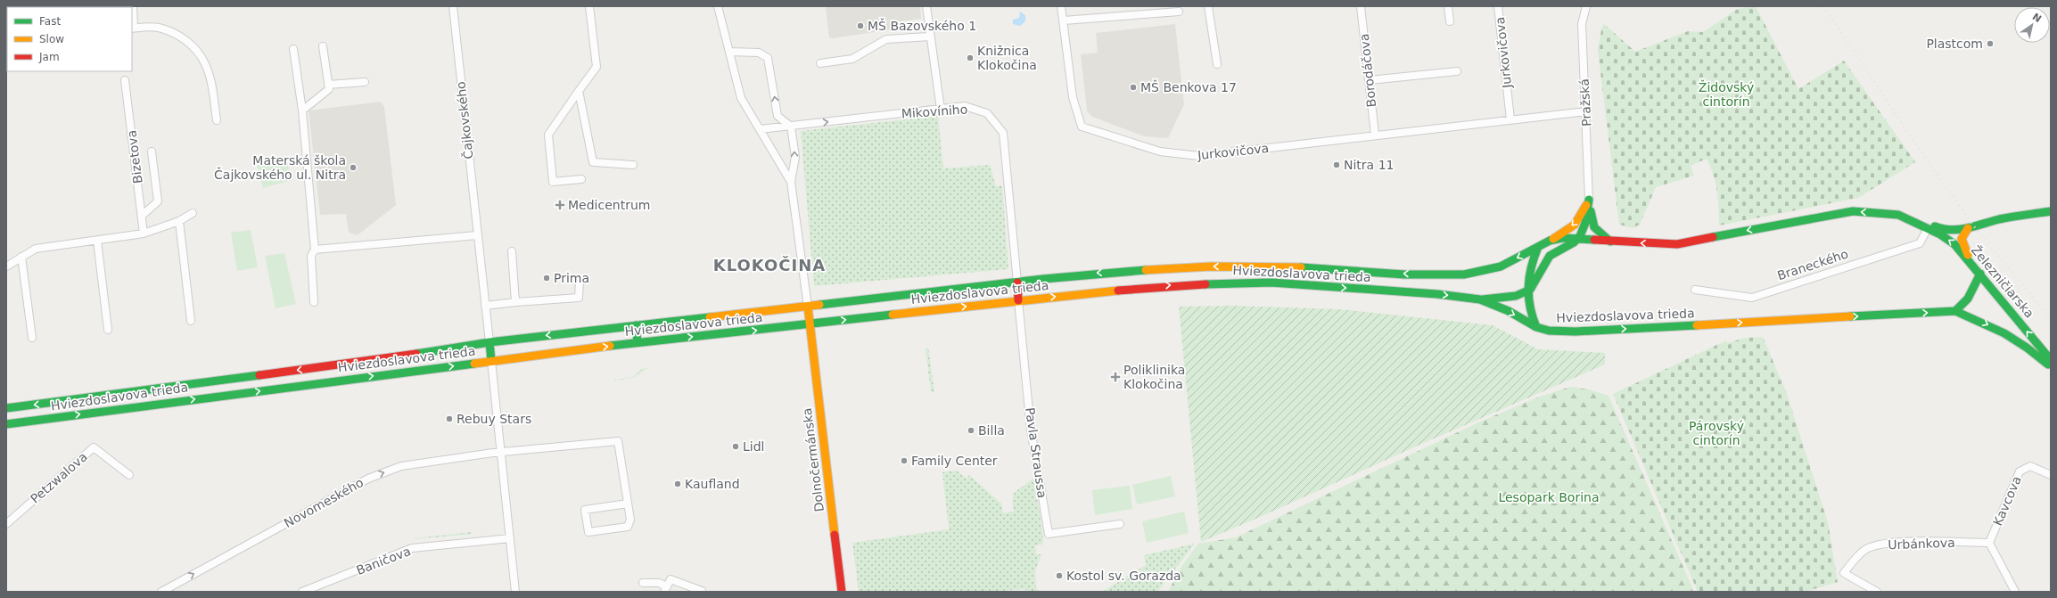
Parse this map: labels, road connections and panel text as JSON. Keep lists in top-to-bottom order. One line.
{"streets":{"street":["Jurkovičova","Borodáčova","Pražská","Mikovíniho","Čajkovského","Bizetova","Braneckého","Hviezdoslavova trieda","Železničiarska","Pavla Straussa","Dolnočermánska","Petzwalova","Kavcova","Novomeského","Urbánkova","Baničova"]},"crossings":[["Jurkovičova","Borodáčova"],["Jurkovičova","Pražská"],["Mikovíniho","Hviezdoslavova trieda"],["Čajkovského","Hviezdoslavova trieda"],["Braneckého","Hviezdoslavova trieda"],["Braneckého","Železničiarska"],["Hviezdoslavova trieda","Železničiarska"],["Hviezdoslavova trieda","Pavla Straussa"],["Hviezdoslavova trieda","Dolnočermánska"],["Kavcova","Urbánkova"]],"one_way":["Mikovíniho","Novomeského"],"districts":["KLOKOČINA"],"parks":["Židovský cintorín","Párovský cintorín","Lesopark Borina"],"places":{"other":["MŠ Bazovského 1","Plastcom","Knižnica Klokočina","MŠ Benkova 17","Nitra 11","Materská škola Čajkovského ul. Nitra","Prima","Rebuy Stars","Billa","Lidl","Family Center","Kaufland","Kostol sv. Gorazda"],"health":["Medicentrum","Poliklinika Klokočina"]},"legend":["Fast","Slow","Jam"],"north":"top right"}
